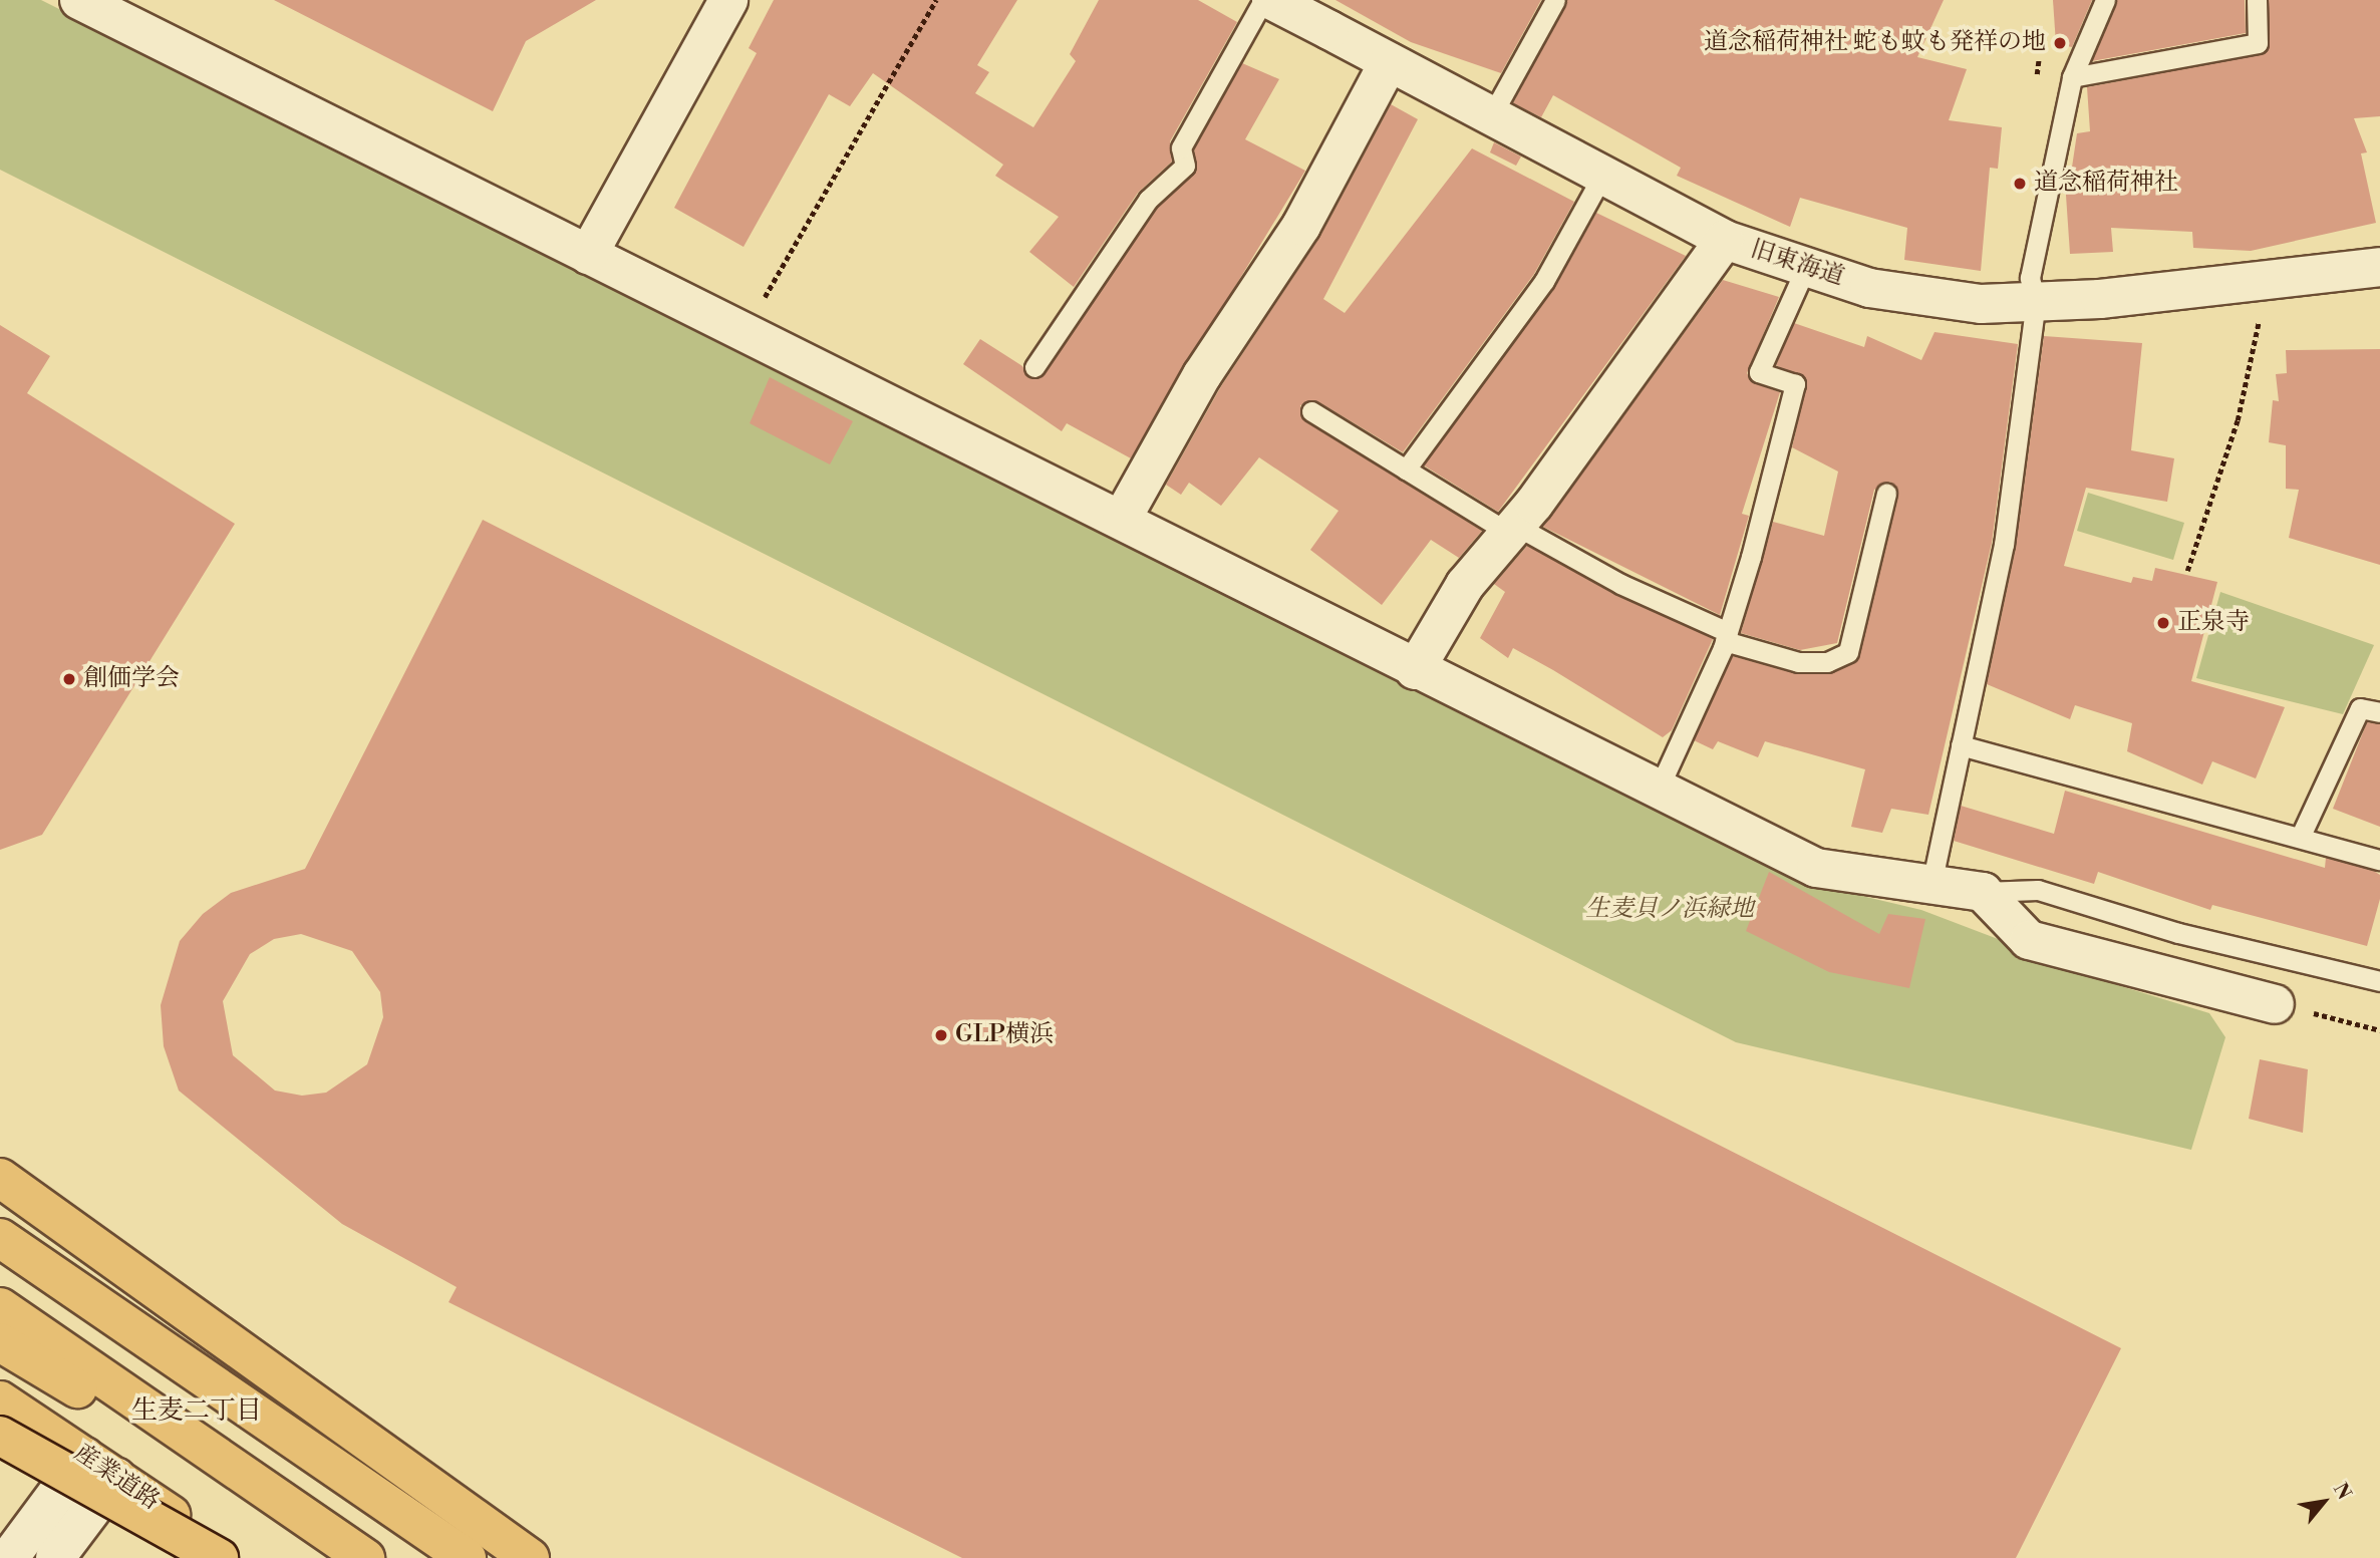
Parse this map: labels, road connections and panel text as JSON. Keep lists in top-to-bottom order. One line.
{"streets":{"main road":["産業道路"],"street":["旧東海道"]},"districts":["生麦二丁目"],"parks":["生麦貝ノ浜緑地"],"places":["道念稲荷神社 蛇も蚊も発祥の地","道念稲荷神社","正泉寺","創価学会","GLP横浜"],"north":"top right"}
